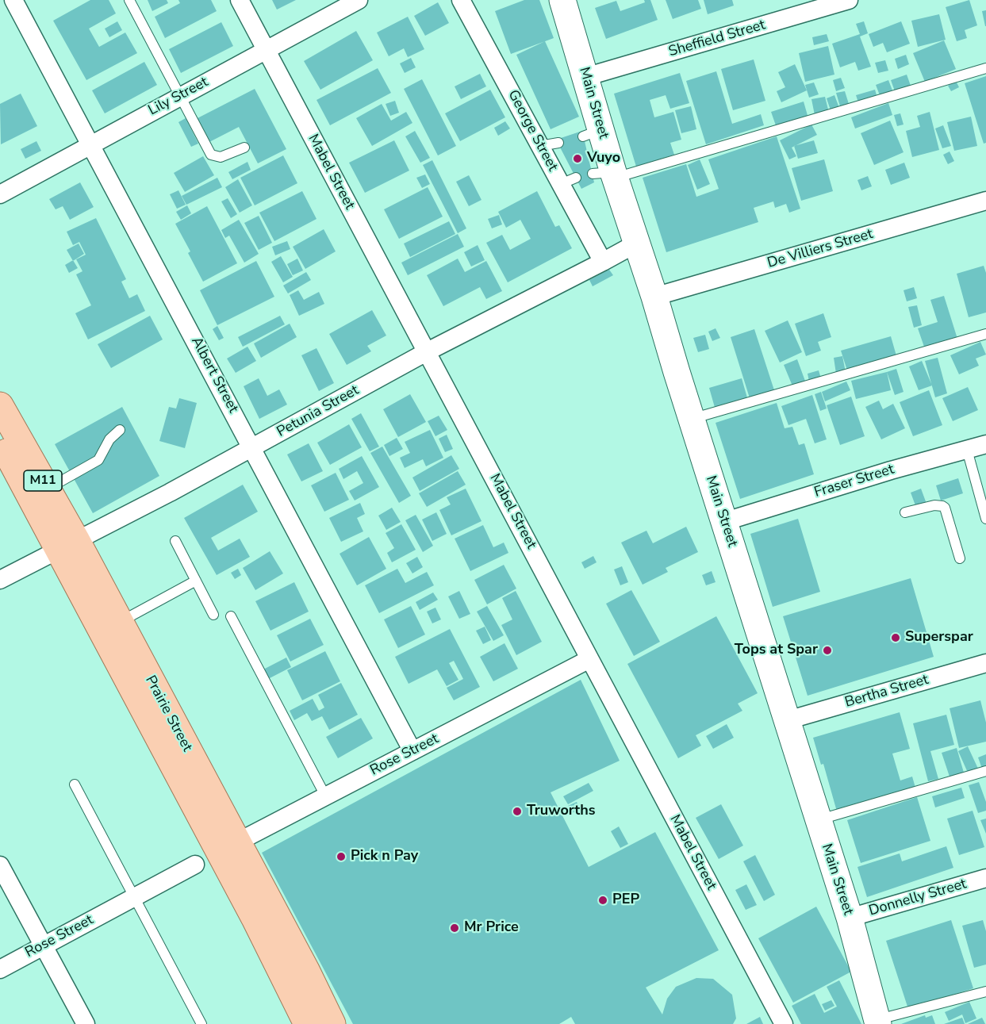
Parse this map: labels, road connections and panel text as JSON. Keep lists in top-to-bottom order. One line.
{"streets":{"main road":["Main Street","M11","Prairie Street"],"street":["Sheffield Street","Lily Street","George Street","Mabel Street","De Villiers Street","Albert Street","Petunia Street","Fraser Street","Bertha Street","Rose Street","Donnelly Street"]},"crossings":[["Sheffield Street","Main Street"],["Lily Street","Mabel Street"],["Lily Street","Albert Street"],["Main Street","De Villiers Street"],["Main Street","Petunia Street"],["Main Street","Fraser Street"],["Main Street","Bertha Street"],["Main Street","Donnelly Street"],["George Street","Petunia Street"],["Mabel Street","Petunia Street"],["Mabel Street","Rose Street"],["Albert Street","Petunia Street"],["Albert Street","Rose Street"],["Petunia Street","Prairie Street"],["Prairie Street","Rose Street"]],"places":["Vuyo","Superspar","Tops at Spar","Truworths","Pick n Pay","PEP","Mr Price"]}
